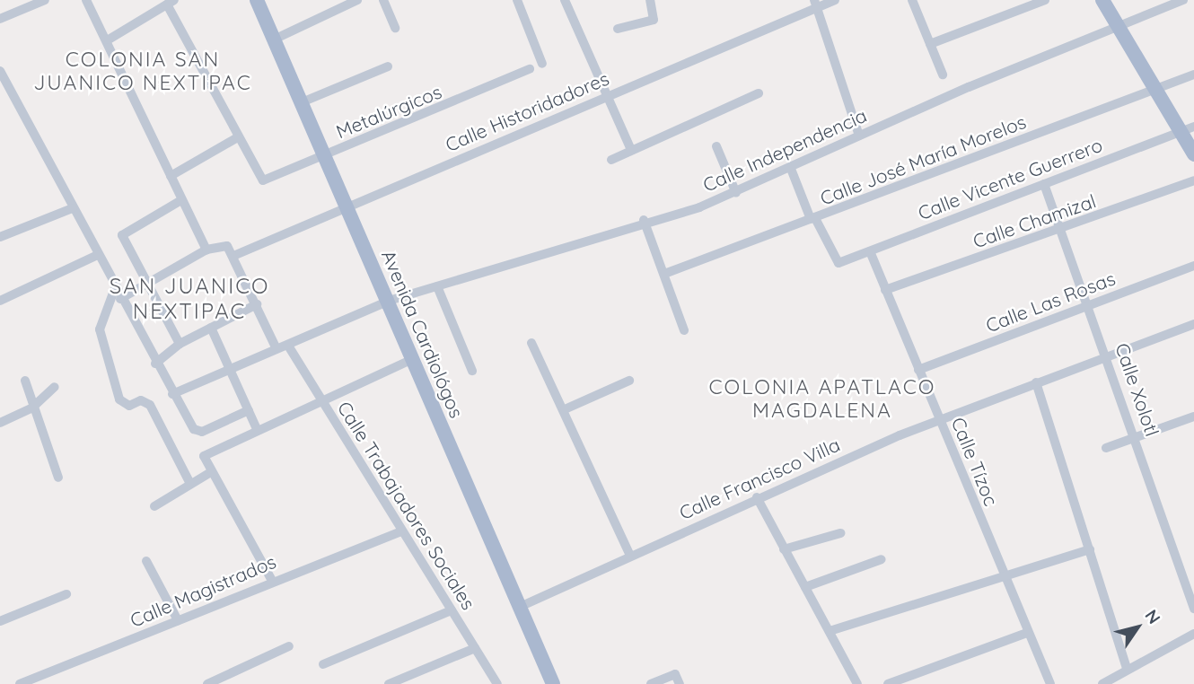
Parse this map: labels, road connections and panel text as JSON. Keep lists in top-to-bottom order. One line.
{"streets":{"main road":["Avenida Cardiológos"],"street":["Metalúrgicos","Calle Historidadores","Calle Independencia","Calle José María Morelos","Calle Vicente Guerrero","Calle Chamizal","Calle Las Rosas","Calle Xolotl","Calle Tízoc","Calle Francisco Villa","Calle Trabajadores Sociales","Calle Magistrados"]},"crossings":[["Metalúrgicos","Avenida Cardiológos"],["Calle Historidadores","Avenida Cardiológos"],["Calle Independencia","Avenida Cardiológos"],["Calle Independencia","Calle Trabajadores Sociales"],["Calle José María Morelos","Calle Vicente Guerrero"],["Calle Vicente Guerrero","Calle Xolotl"],["Calle Vicente Guerrero","Calle Tízoc"],["Calle Chamizal","Calle Xolotl"],["Calle Chamizal","Calle Tízoc"],["Calle Las Rosas","Calle Xolotl"],["Calle Las Rosas","Calle Tízoc"],["Avenida Cardiológos","Calle Francisco Villa"],["Calle Xolotl","Calle Francisco Villa"],["Calle Tízoc","Calle Francisco Villa"],["Calle Trabajadores Sociales","Calle Magistrados"]],"districts":["COLONIA SAN JUANICO NEXTIPAC","SAN JUANICO NEXTIPAC","COLONIA APATLACO MAGDALENA"],"north":"top right"}
